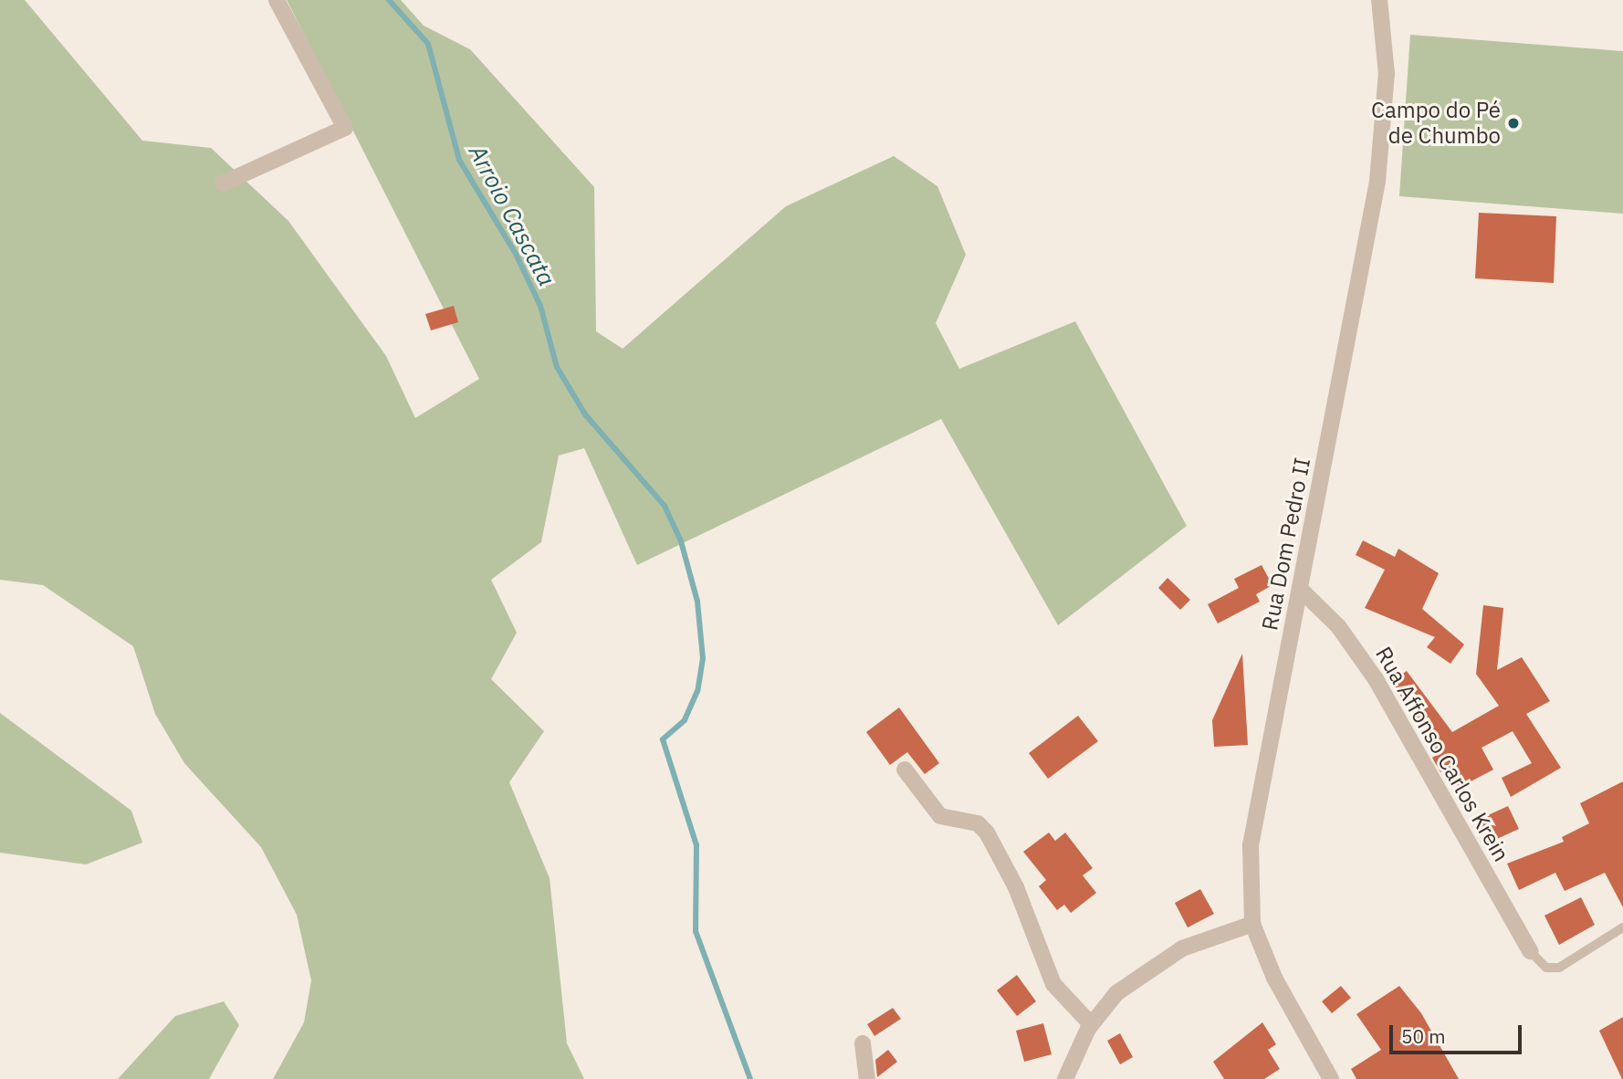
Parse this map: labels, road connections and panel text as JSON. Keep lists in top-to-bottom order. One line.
{"streets":{"street":["Rua Dom Pedro II","Rua Affonso Carlos Krein"]},"crossings":[["Rua Dom Pedro II","Rua Affonso Carlos Krein"]],"water":["Arroio Cascata"],"places":["Campo do Pé de Chumbo"],"scale_bar":"50 m"}
